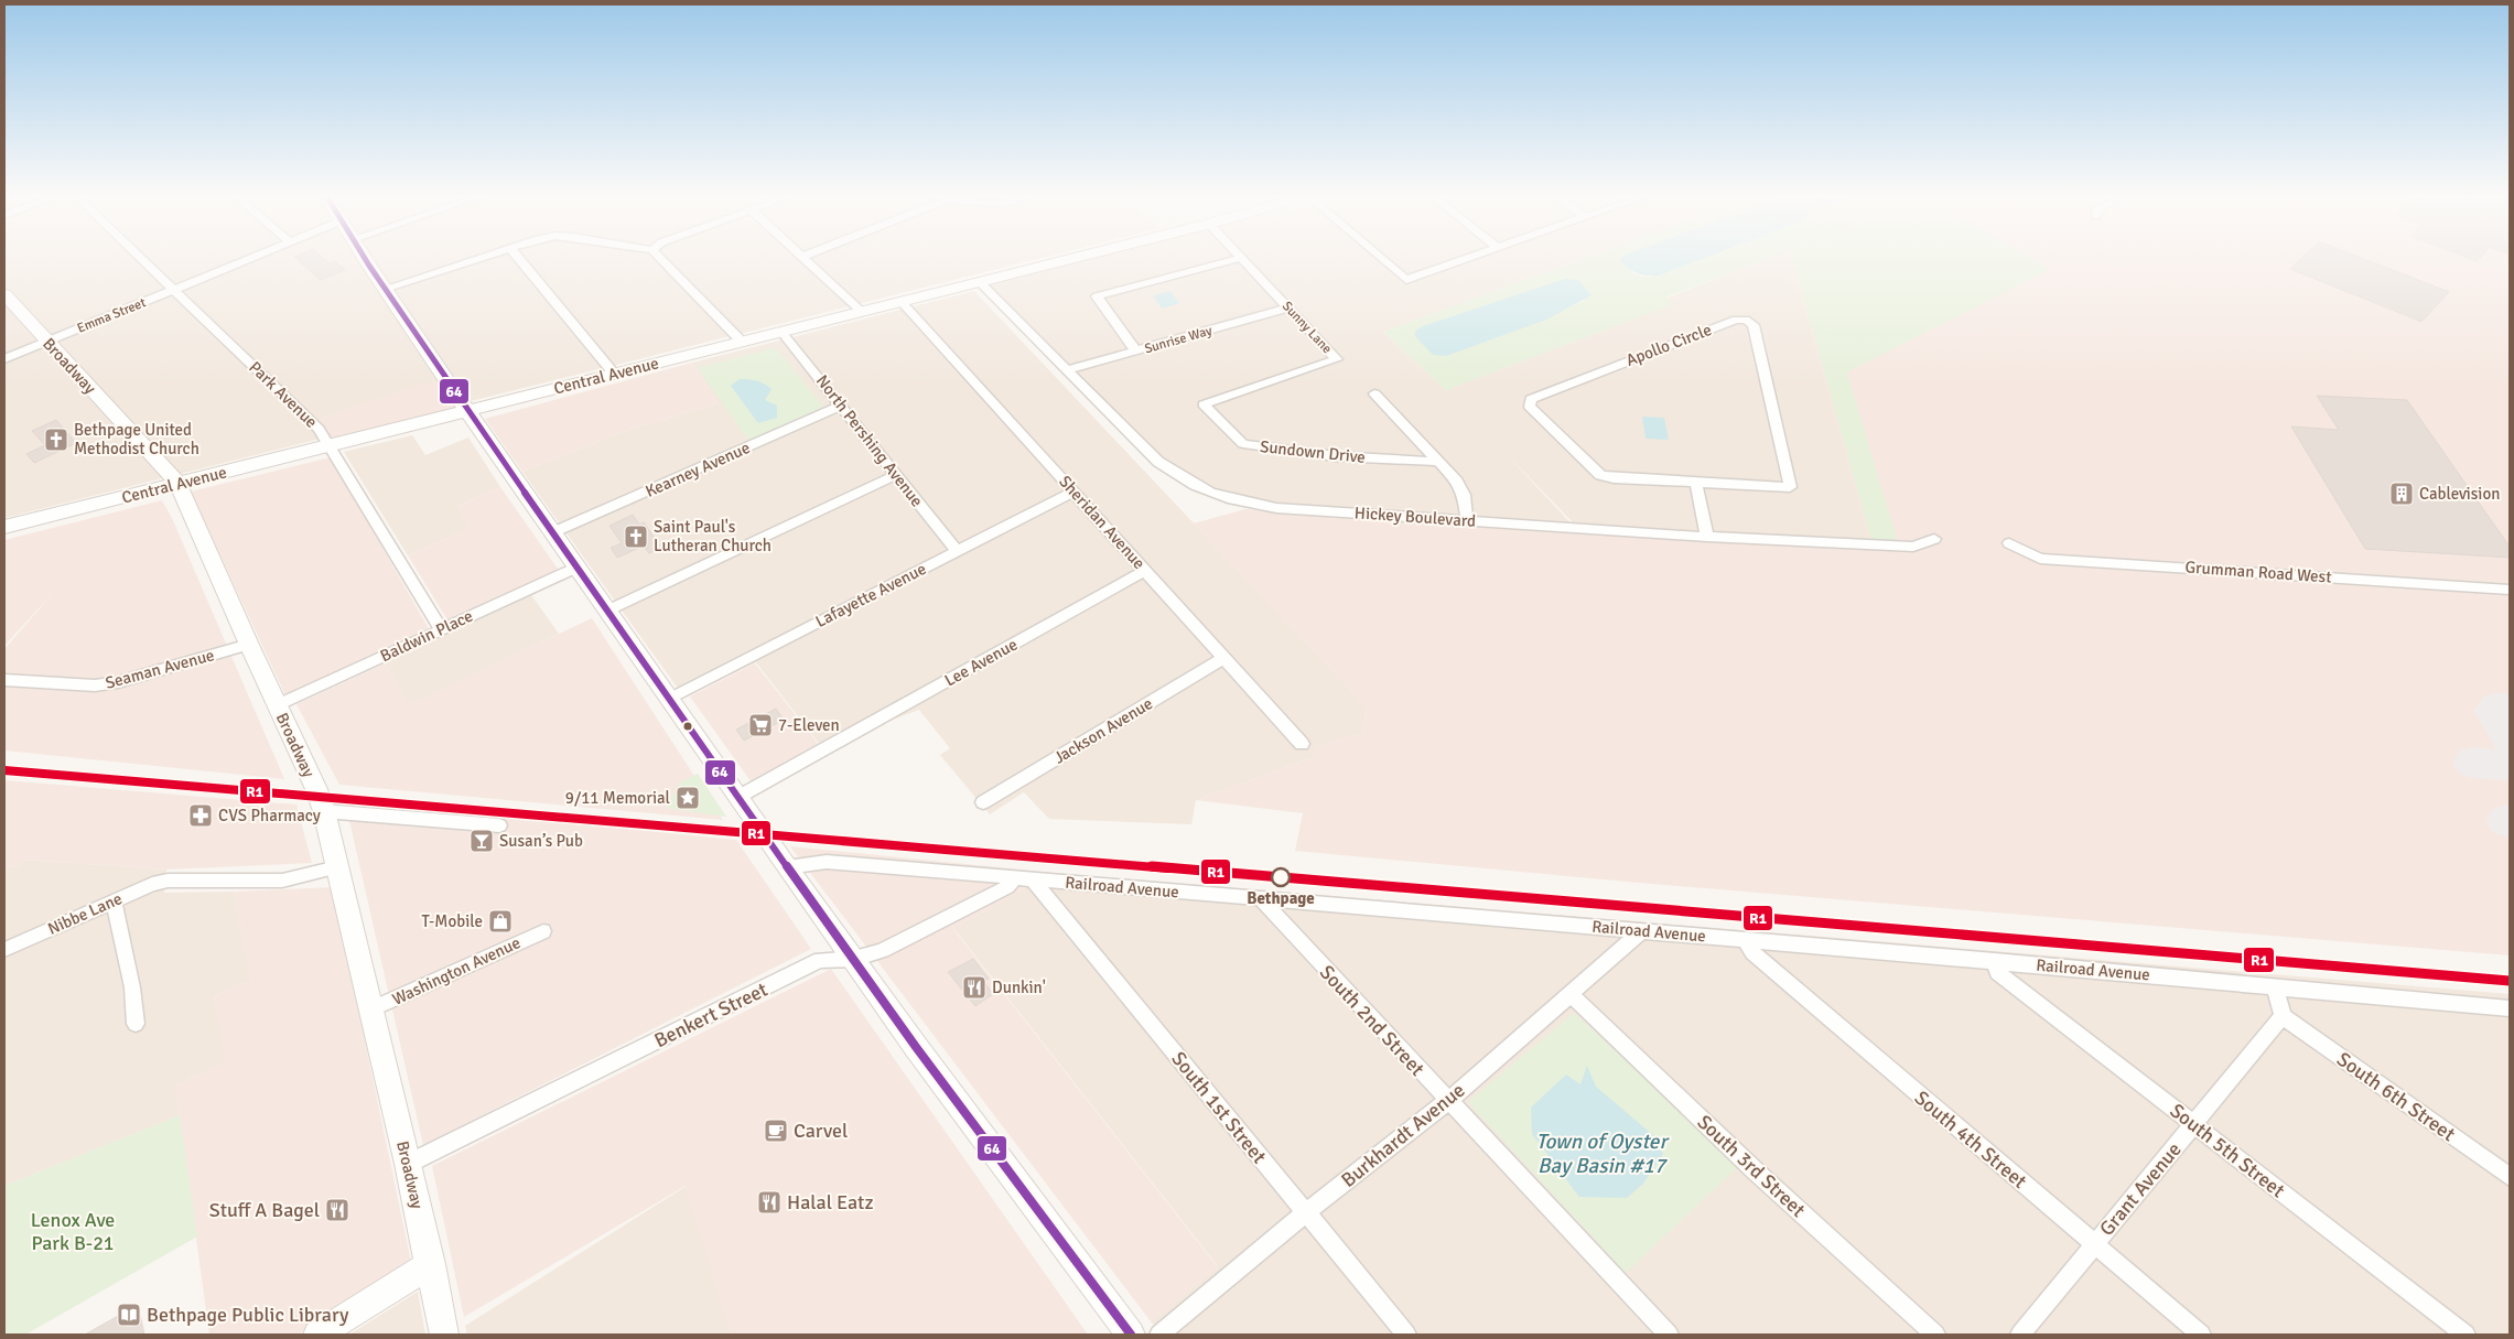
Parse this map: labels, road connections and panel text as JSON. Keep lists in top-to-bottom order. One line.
{"streets":{"main road":["Broadway","Central Avenue"],"street":["Emma Street","Sunny Lane","Sunrise Way","Apollo Circle","Park Avenue","North Pershing Avenue","Sundown Drive","Kearney Avenue","Hickey Boulevard","Sheridan Avenue","Grumman Road West","Lafayette Avenue","Baldwin Place","Lee Avenue","Seaman Avenue","Jackson Avenue","Railroad Avenue","Nibbe Lane","Washington Avenue","Benkert Street","South 2nd Street","South 6th Street","South 1st Street","Burkhardt Avenue","South 4th Street","South 5th Street","South 3rd Street","Grant Avenue"]},"crossings":[["Emma Street","Broadway"],["Emma Street","Park Avenue"],["Sunny Lane","Sunrise Way"],["Sunny Lane","Sundown Drive"],["Sunrise Way","Hickey Boulevard"],["Broadway","Central Avenue"],["Broadway","Baldwin Place"],["Broadway","Seaman Avenue"],["Broadway","Nibbe Lane"],["Broadway","Washington Avenue"],["Broadway","Benkert Street"],["Central Avenue","Park Avenue"],["Central Avenue","North Pershing Avenue"],["Central Avenue","Hickey Boulevard"],["Central Avenue","Sheridan Avenue"],["Park Avenue","Baldwin Place"],["North Pershing Avenue","Kearney Avenue"],["North Pershing Avenue","Lafayette Avenue"],["Sheridan Avenue","Lafayette Avenue"],["Sheridan Avenue","Lee Avenue"],["Sheridan Avenue","Jackson Avenue"],["Railroad Avenue","Benkert Street"],["Railroad Avenue","South 2nd Street"],["Railroad Avenue","South 1st Street"],["Railroad Avenue","Burkhardt Avenue"],["Railroad Avenue","South 4th Street"],["Railroad Avenue","South 5th Street"],["South 2nd Street","Burkhardt Avenue"],["South 6th Street","Grant Avenue"],["South 1st Street","Burkhardt Avenue"],["Burkhardt Avenue","South 3rd Street"],["South 4th Street","Grant Avenue"],["South 5th Street","Grant Avenue"]],"water":["Town of Oyster Bay Basin #17"],"parks":["Lenox Ave Park B-21"],"places":{"church":["Bethpage United Methodist Church","Saint Paul's Lutheran Church"],"building":["Cablevision"],"supermarket":["7-Eleven"],"place":["9/11 Memorial"],"pharmacy":["CVS Pharmacy"],"bar":["Susan’s Pub"],"other":["Bethpage"],"shop":["T-Mobile"],"restaurant":["Dunkin'","Halal Eatz","Stuff A Bagel"],"cafe":["Carvel"],"library":["Bethpage Public Library"]},"lines":["transit line 64","transit line R1"]}
